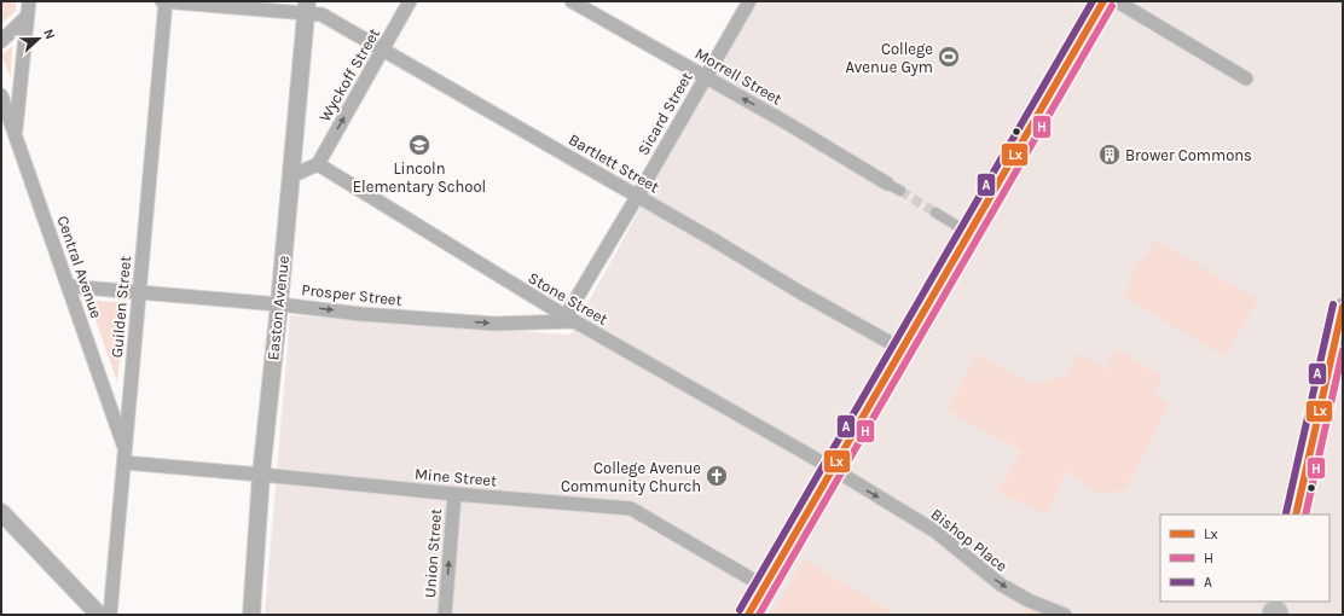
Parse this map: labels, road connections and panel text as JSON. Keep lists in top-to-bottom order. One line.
{"streets":{"street":["Wyckoff Street","Morrell Street","Sicard Street","Bartlett Street","Central Avenue","Prosper Street","Stone Street","Guilden Street","Easton Avenue","Mine Street","Bishop Place","Union Street"]},"crossings":[["Wyckoff Street","Bartlett Street"],["Wyckoff Street","Stone Street"],["Morrell Street","Sicard Street"],["Sicard Street","Bartlett Street"],["Sicard Street","Prosper Street"],["Sicard Street","Stone Street"],["Bartlett Street","Guilden Street"],["Bartlett Street","Easton Avenue"],["Central Avenue","Prosper Street"],["Central Avenue","Guilden Street"],["Central Avenue","Mine Street"],["Prosper Street","Stone Street"],["Prosper Street","Guilden Street"],["Prosper Street","Easton Avenue"],["Stone Street","Bishop Place"],["Guilden Street","Mine Street"],["Easton Avenue","Mine Street"],["Mine Street","Union Street"]],"one_way":["Wyckoff Street","Morrell Street","Prosper Street","Bishop Place","Union Street"],"places":{"sports":["College Avenue Gym"],"school or university":["Lincoln Elementary School"],"building":["Brower Commons"],"church":["College Avenue Community Church"]},"lines":["transit line Lx","transit line A","transit line H"],"legend":["Lx","H","A"],"north":"right"}
